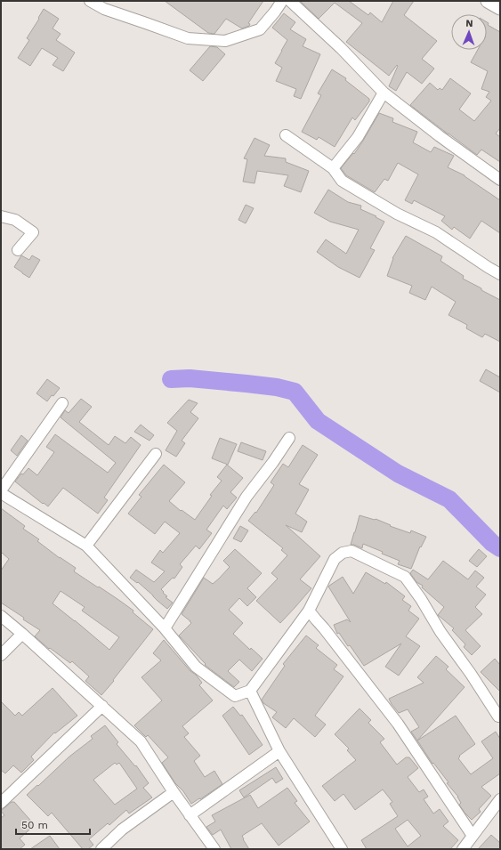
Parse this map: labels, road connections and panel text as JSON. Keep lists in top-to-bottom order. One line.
{"scale_bar":"50 m","north":"top"}
